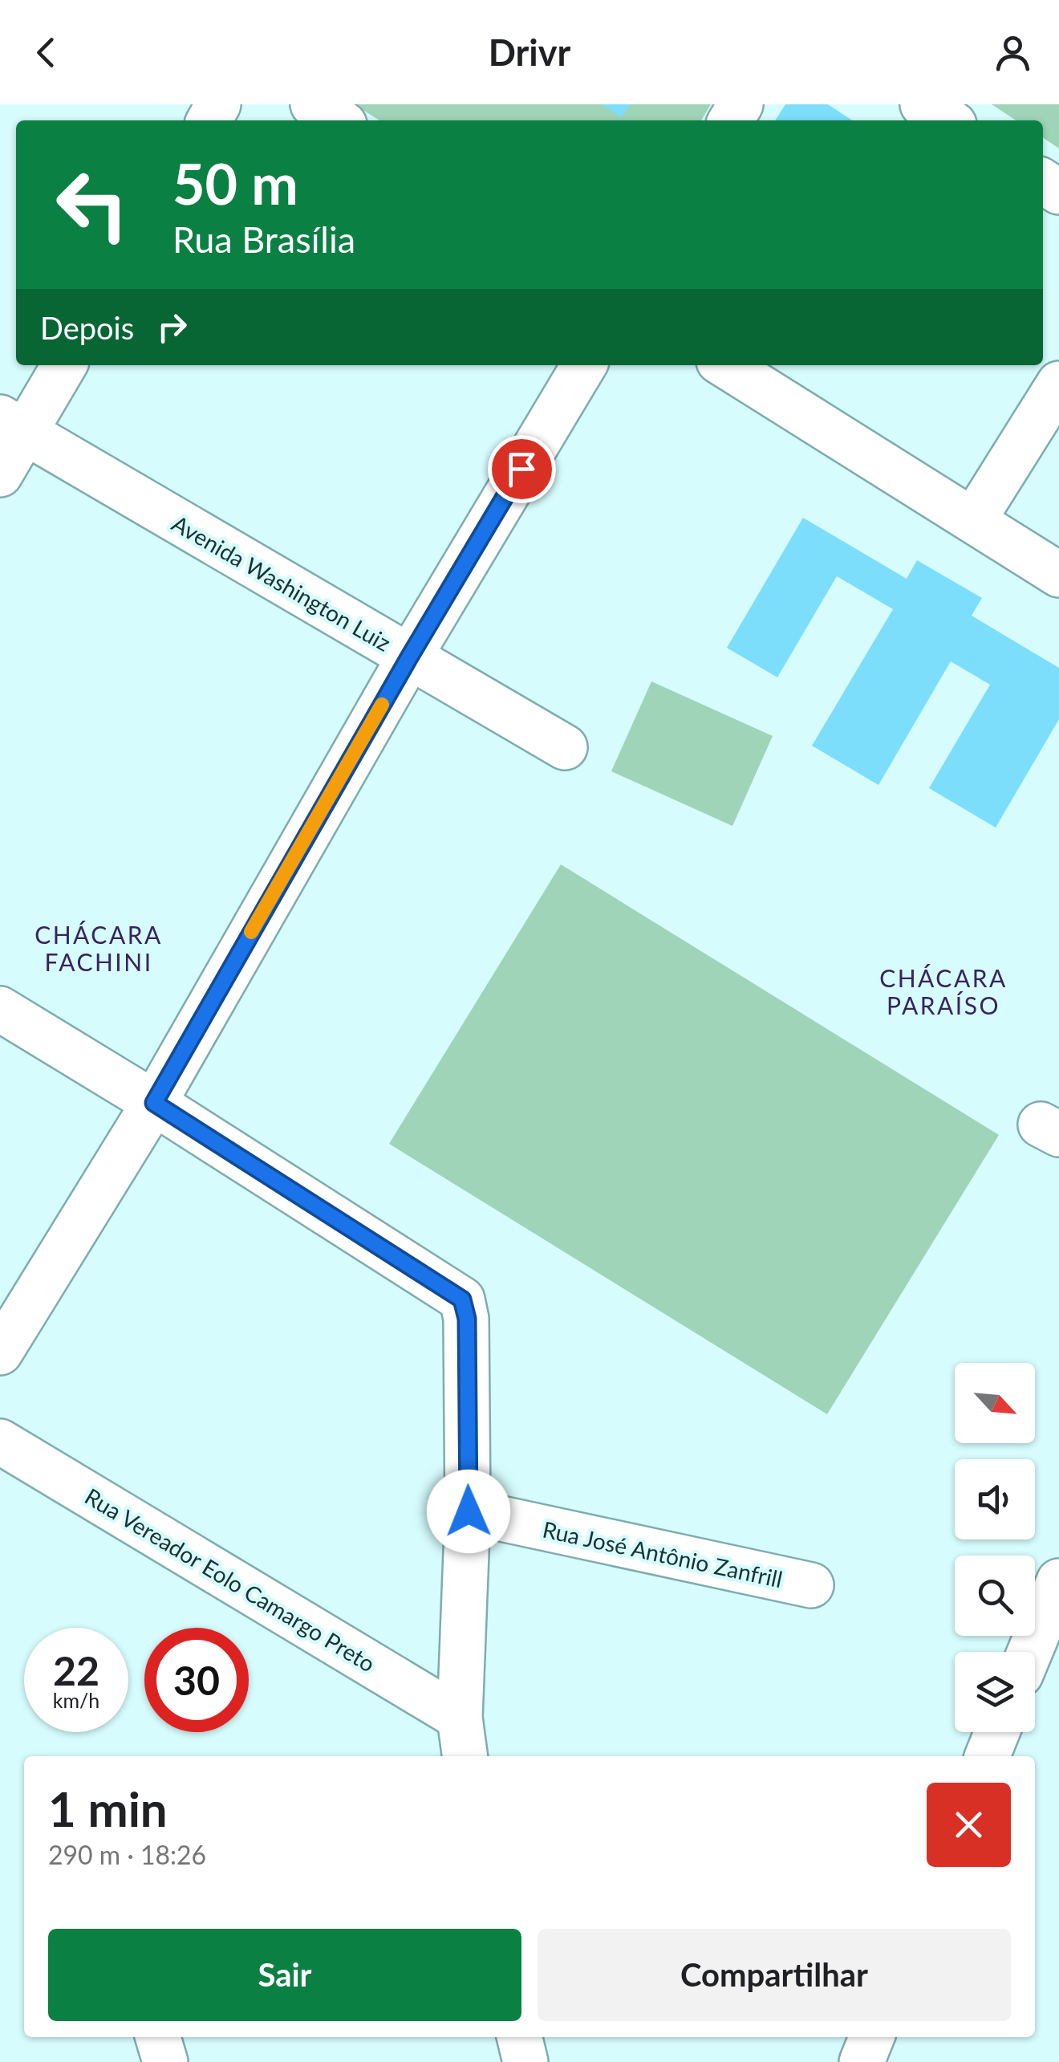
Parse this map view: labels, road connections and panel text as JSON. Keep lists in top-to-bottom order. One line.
{"streets":{"street":["Avenida Washington Luiz","Rua José Antônio Zanfrill","Rua Vereador Eolo Camargo Preto"]},"districts":["CHÁCARA FACHINI","CHÁCARA PARAÍSO"],"north":"bottom right","page":{"header":"Drivr","turn":["50 m","Rua Brasília"],"then":"Depois","speed":"22 km/h","limit":"30","heading":["1 min","290 m · 18:26"],"buttons":["Sair","Compartilhar"]}}
